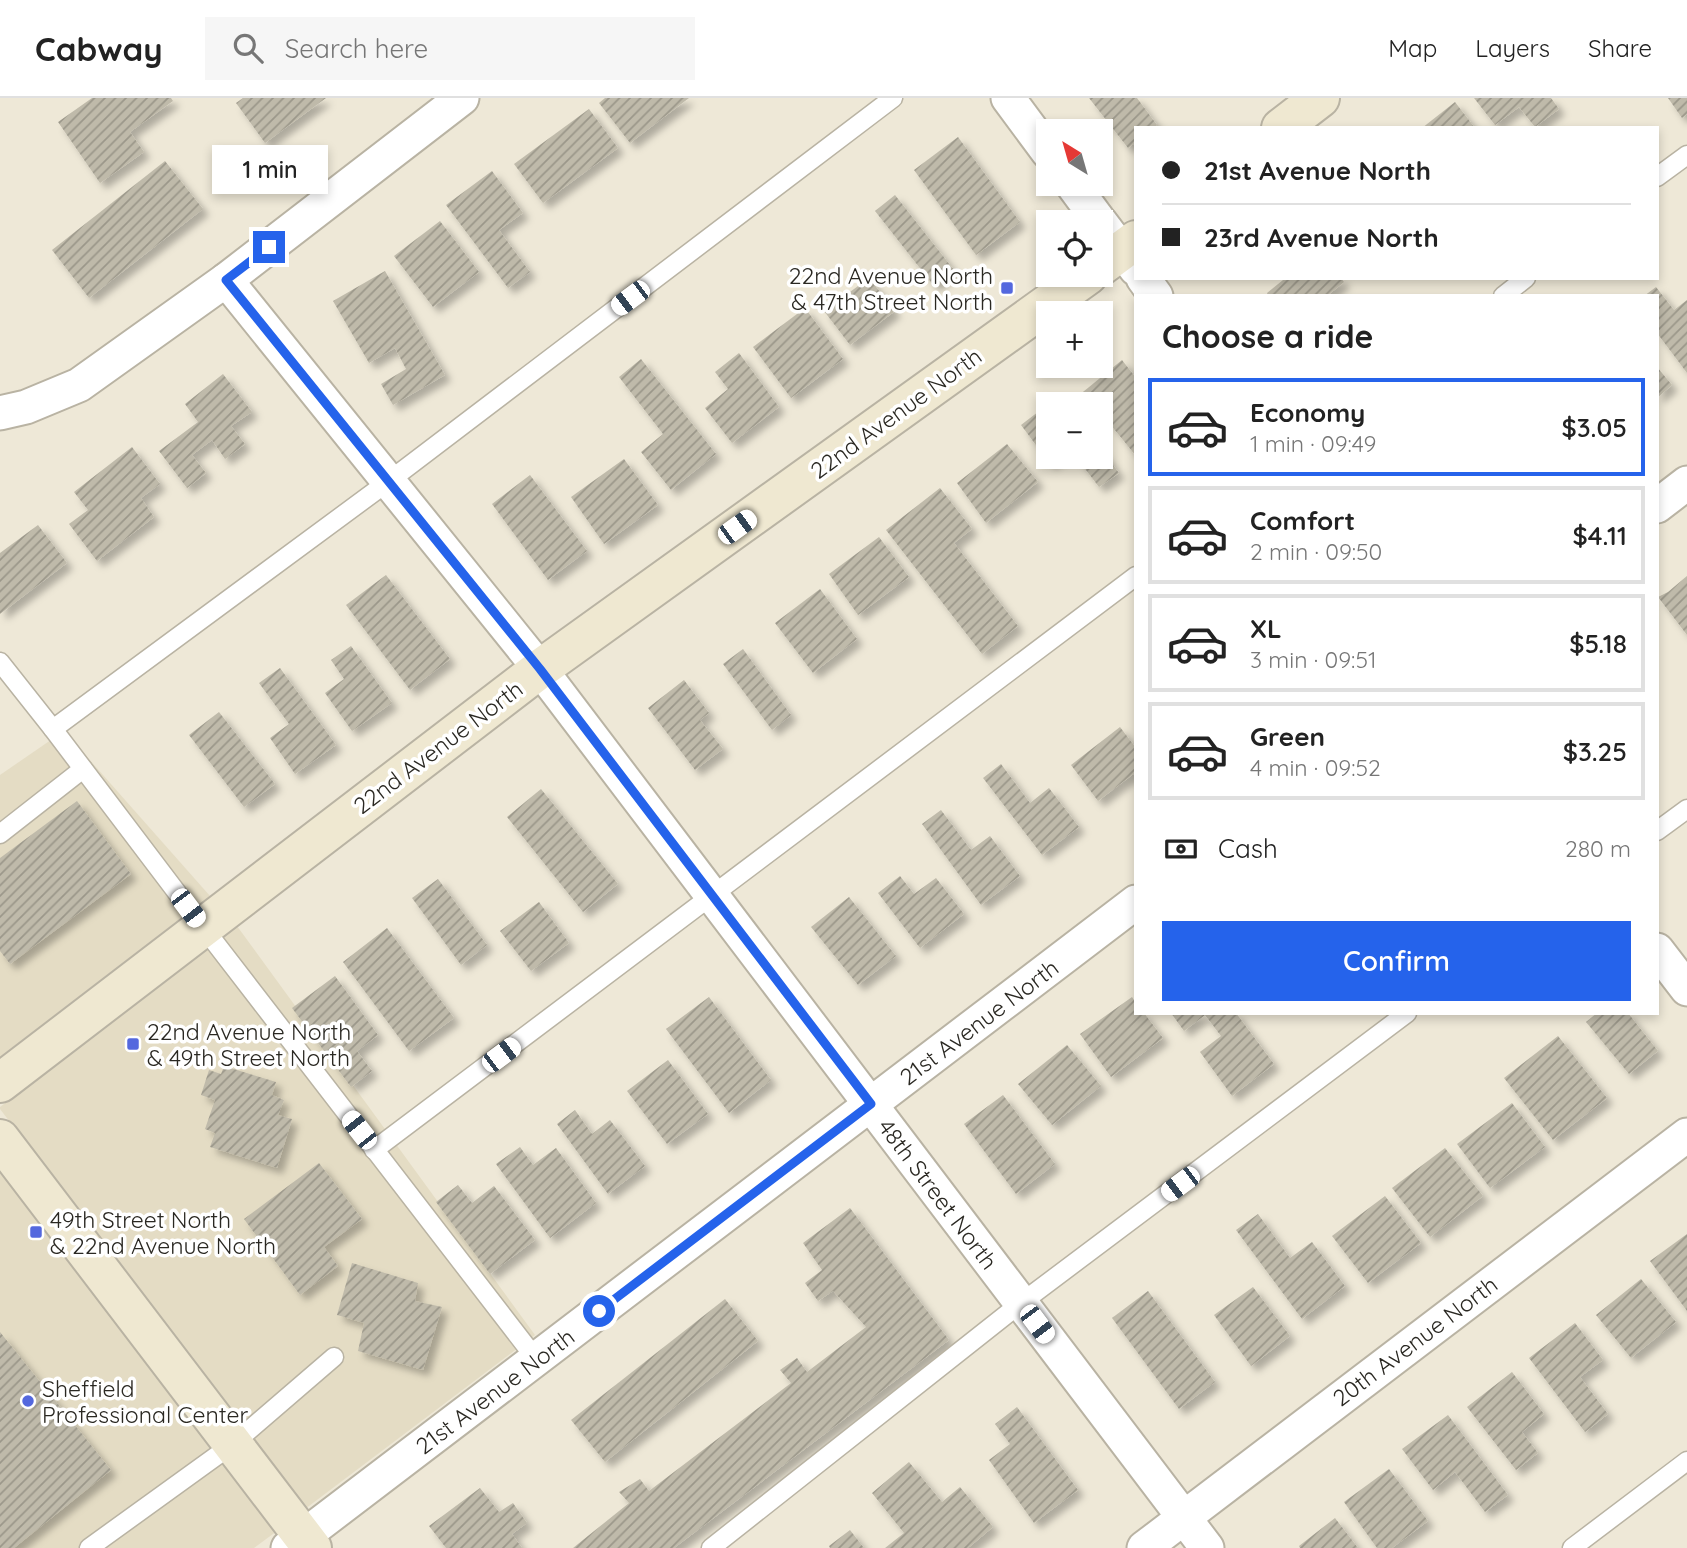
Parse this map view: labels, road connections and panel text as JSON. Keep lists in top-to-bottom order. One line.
{"streets":{"main road":["22nd Avenue North"],"street":["21st Avenue North","48th Street North","20th Avenue North"]},"crossings":[["22nd Avenue North","48th Street North"],["21st Avenue North","48th Street North"],["48th Street North","20th Avenue North"]],"places":{"transit":["22nd Avenue North & 47th Street North","22nd Avenue North & 49th Street North","49th Street North & 22nd Avenue North"],"other":["Sheffield Professional Center"]},"north":"top left","page":{"header":"Cabway","search":"Search here","nav":["Map","Layers","Share"],"map_buttons":["+","−"],"banner":["21st Avenue North","23rd Avenue North"],"bubble":"1 min","heading":"Choose a ride","list":[{"name":"Economy","note":"1 min · 09:49","value":"$3.05"},{"name":"Comfort","note":"2 min · 09:50","value":"$4.11"},{"name":"XL","note":"3 min · 09:51","value":"$5.18"},{"name":"Green","note":"4 min · 09:52","value":"$3.25"}],"pay":["Cash","280 m"],"buttons":"Confirm"}}
